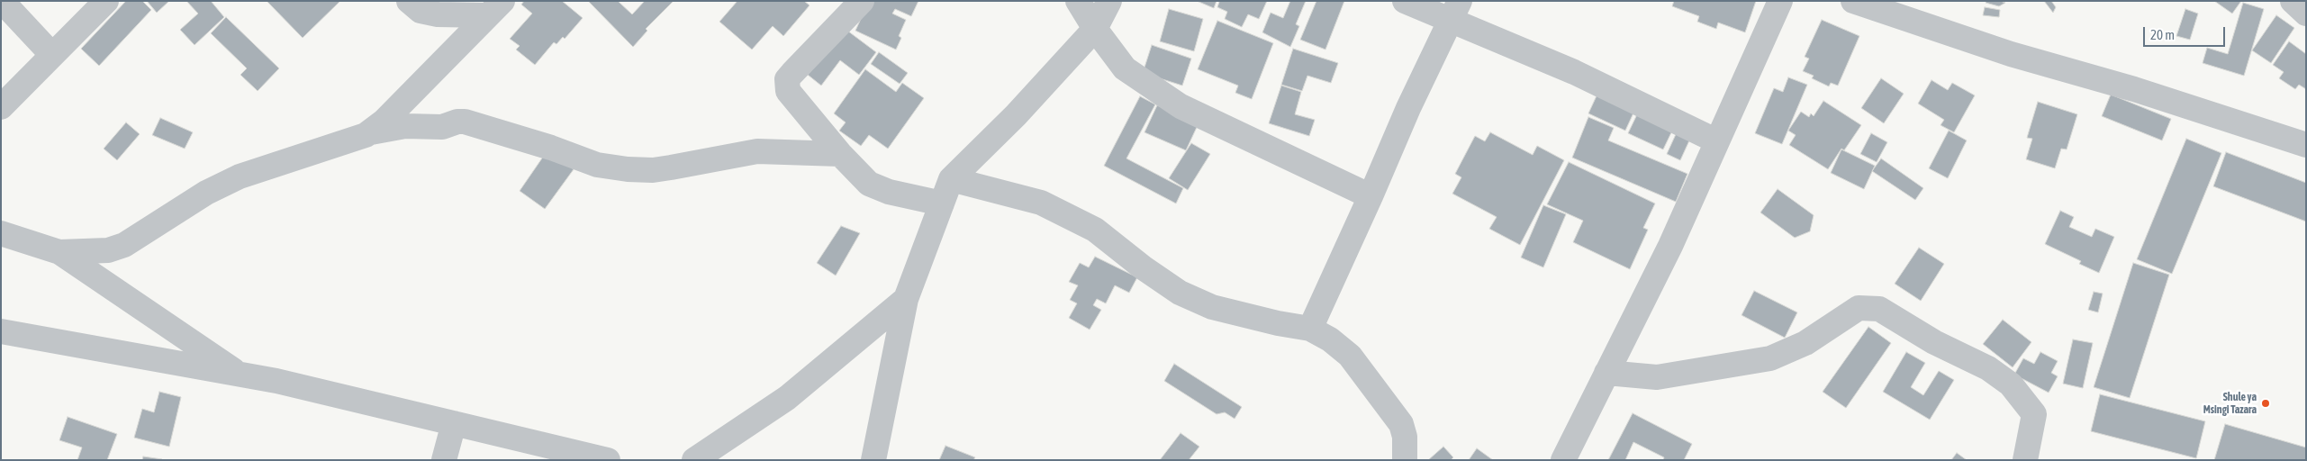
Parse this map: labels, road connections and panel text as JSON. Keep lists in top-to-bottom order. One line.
{"places":["Shule ya Msingi Tazara"],"scale_bar":"20 m"}
